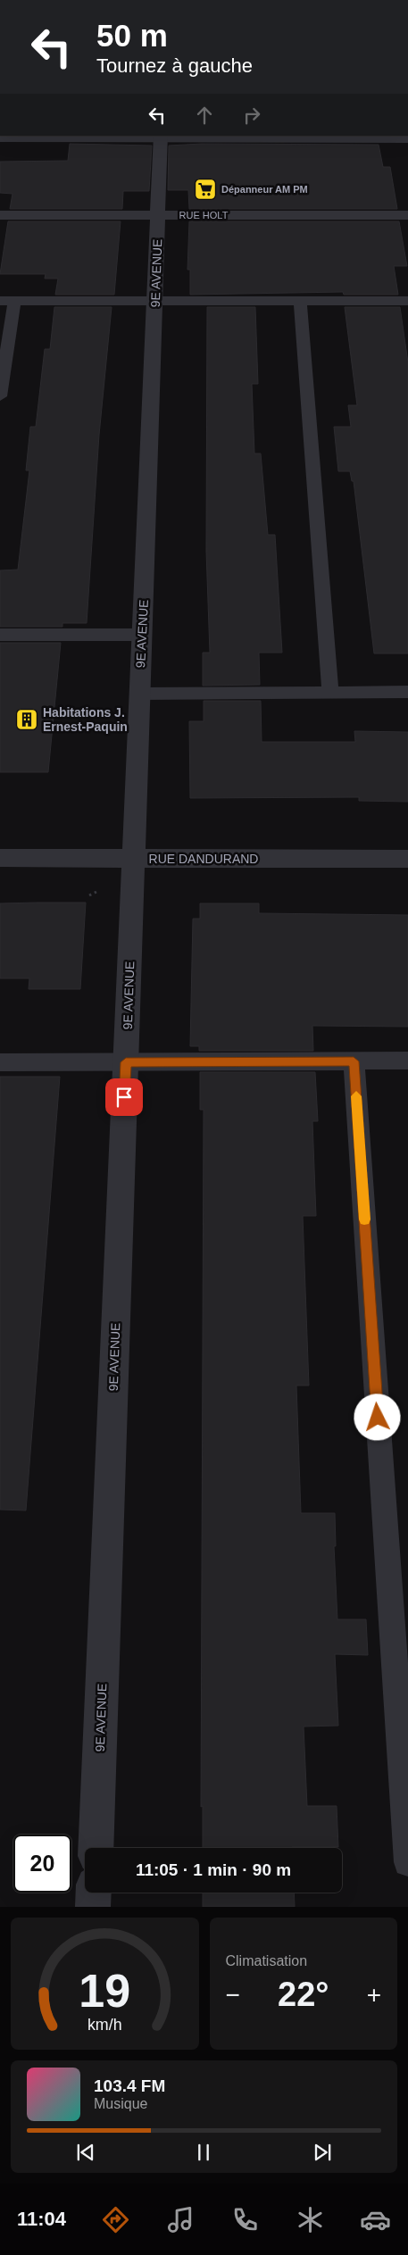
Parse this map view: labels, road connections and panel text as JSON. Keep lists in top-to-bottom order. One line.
{"streets":{"street":["RUE HOLT","9E AVENUE","RUE DANDURAND"]},"crossings":[["RUE HOLT","9E AVENUE"],["9E AVENUE","RUE DANDURAND"]],"places":{"supermarket":["Dépanneur AM PM"],"building":["Habitations J. Ernest-Paquin"]},"page":{"turn":["50 m","Tournez à gauche"],"limit":"20","trip":"11:05 · 1 min · 90 m","tile":"Climatisation","heat":["−","22°","+"],"song":["103.4 FM","Musique"],"tabs":"11:04","gauge":["19","km/h"]}}
